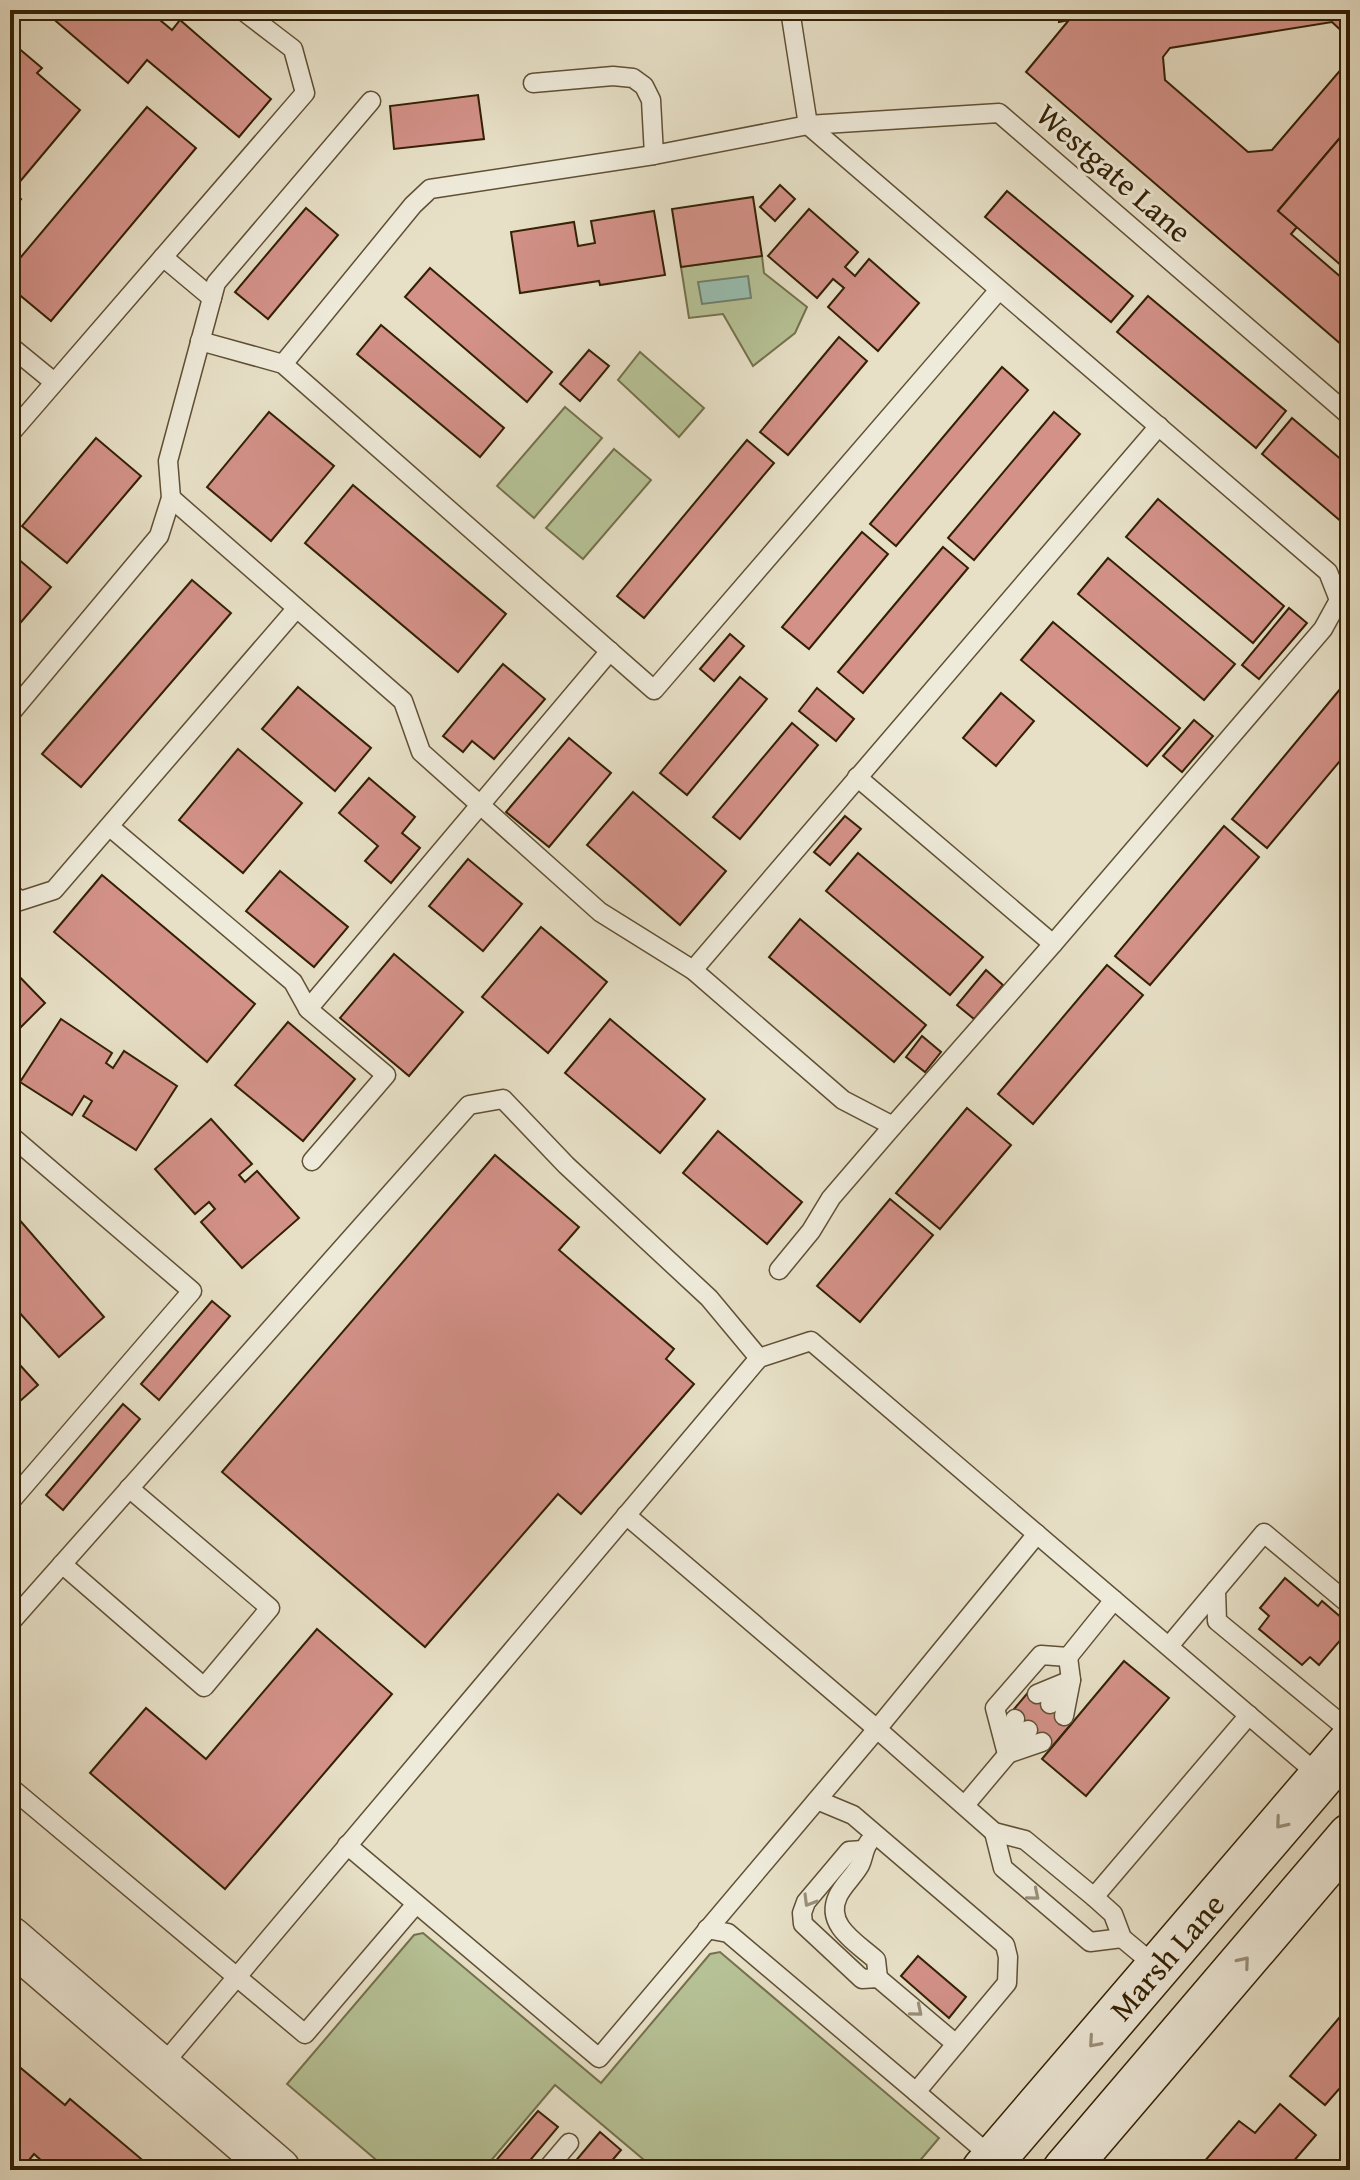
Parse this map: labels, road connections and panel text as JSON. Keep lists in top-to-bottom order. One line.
{"streets":{"main road":["Marsh Lane"],"lane":["Westgate Lane"]}}
